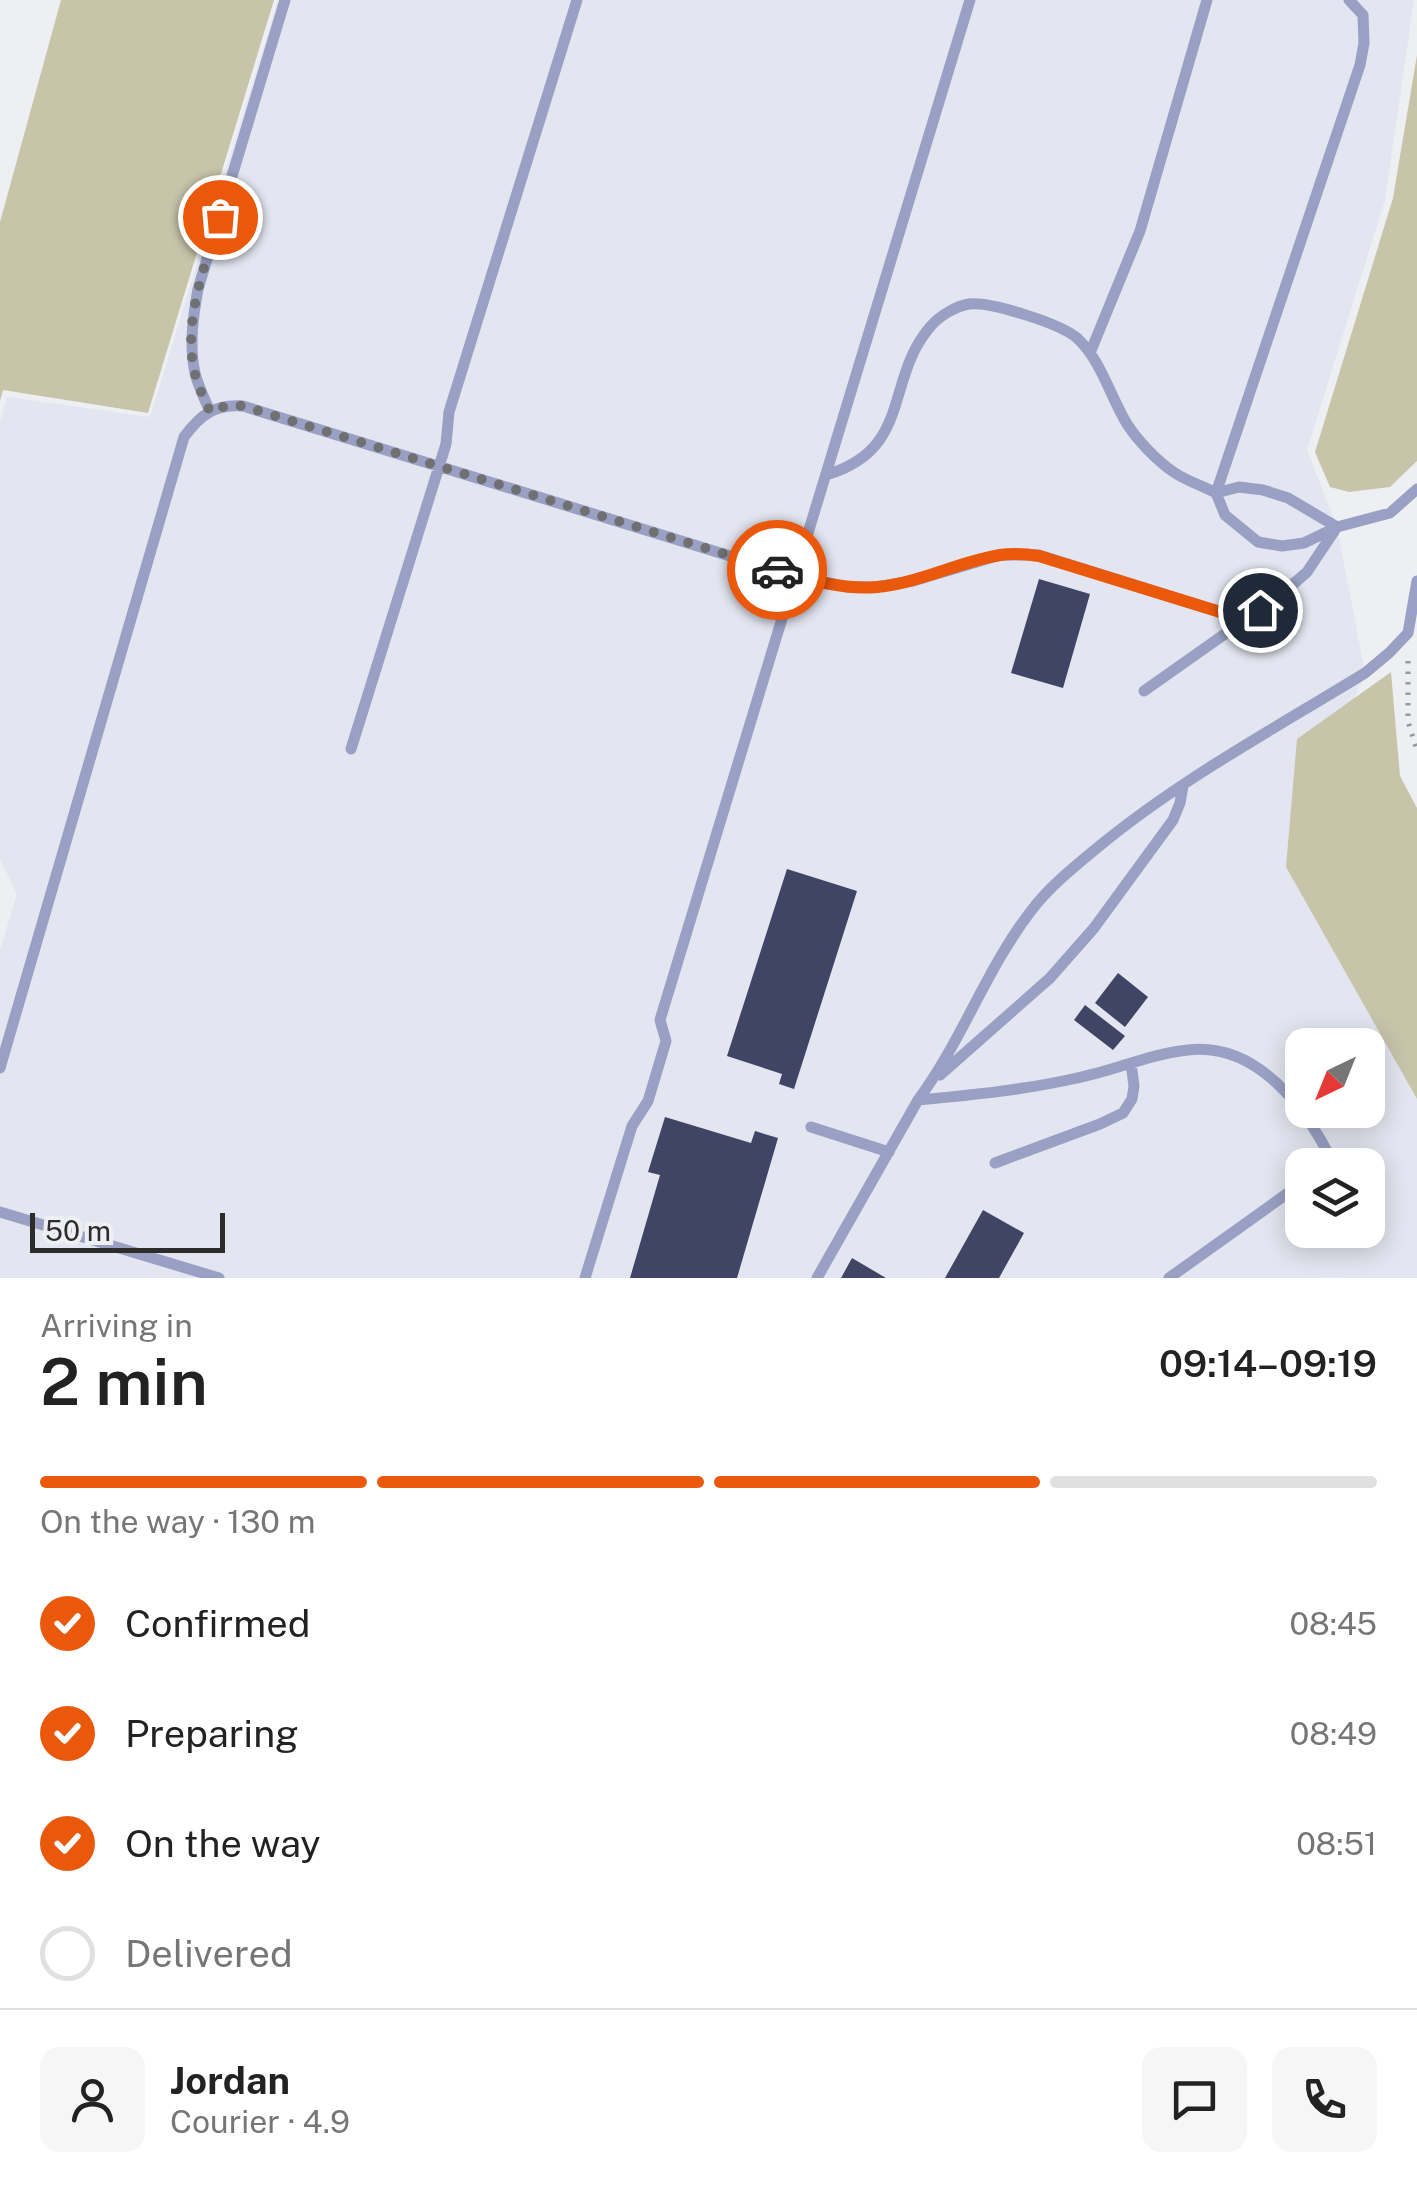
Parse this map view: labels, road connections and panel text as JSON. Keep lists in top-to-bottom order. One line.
{"scale_bar":"50 m","north":"bottom left","page":{"scale":"50 m","heading":["2 min","Arriving in","09:14–09:19"],"panel":["Jordan","Courier · 4.9"],"bar":"On the way · 130 m","list":[["Confirmed","08:45"],["Preparing","08:49"],["On the way","08:51"],"Delivered"]}}
